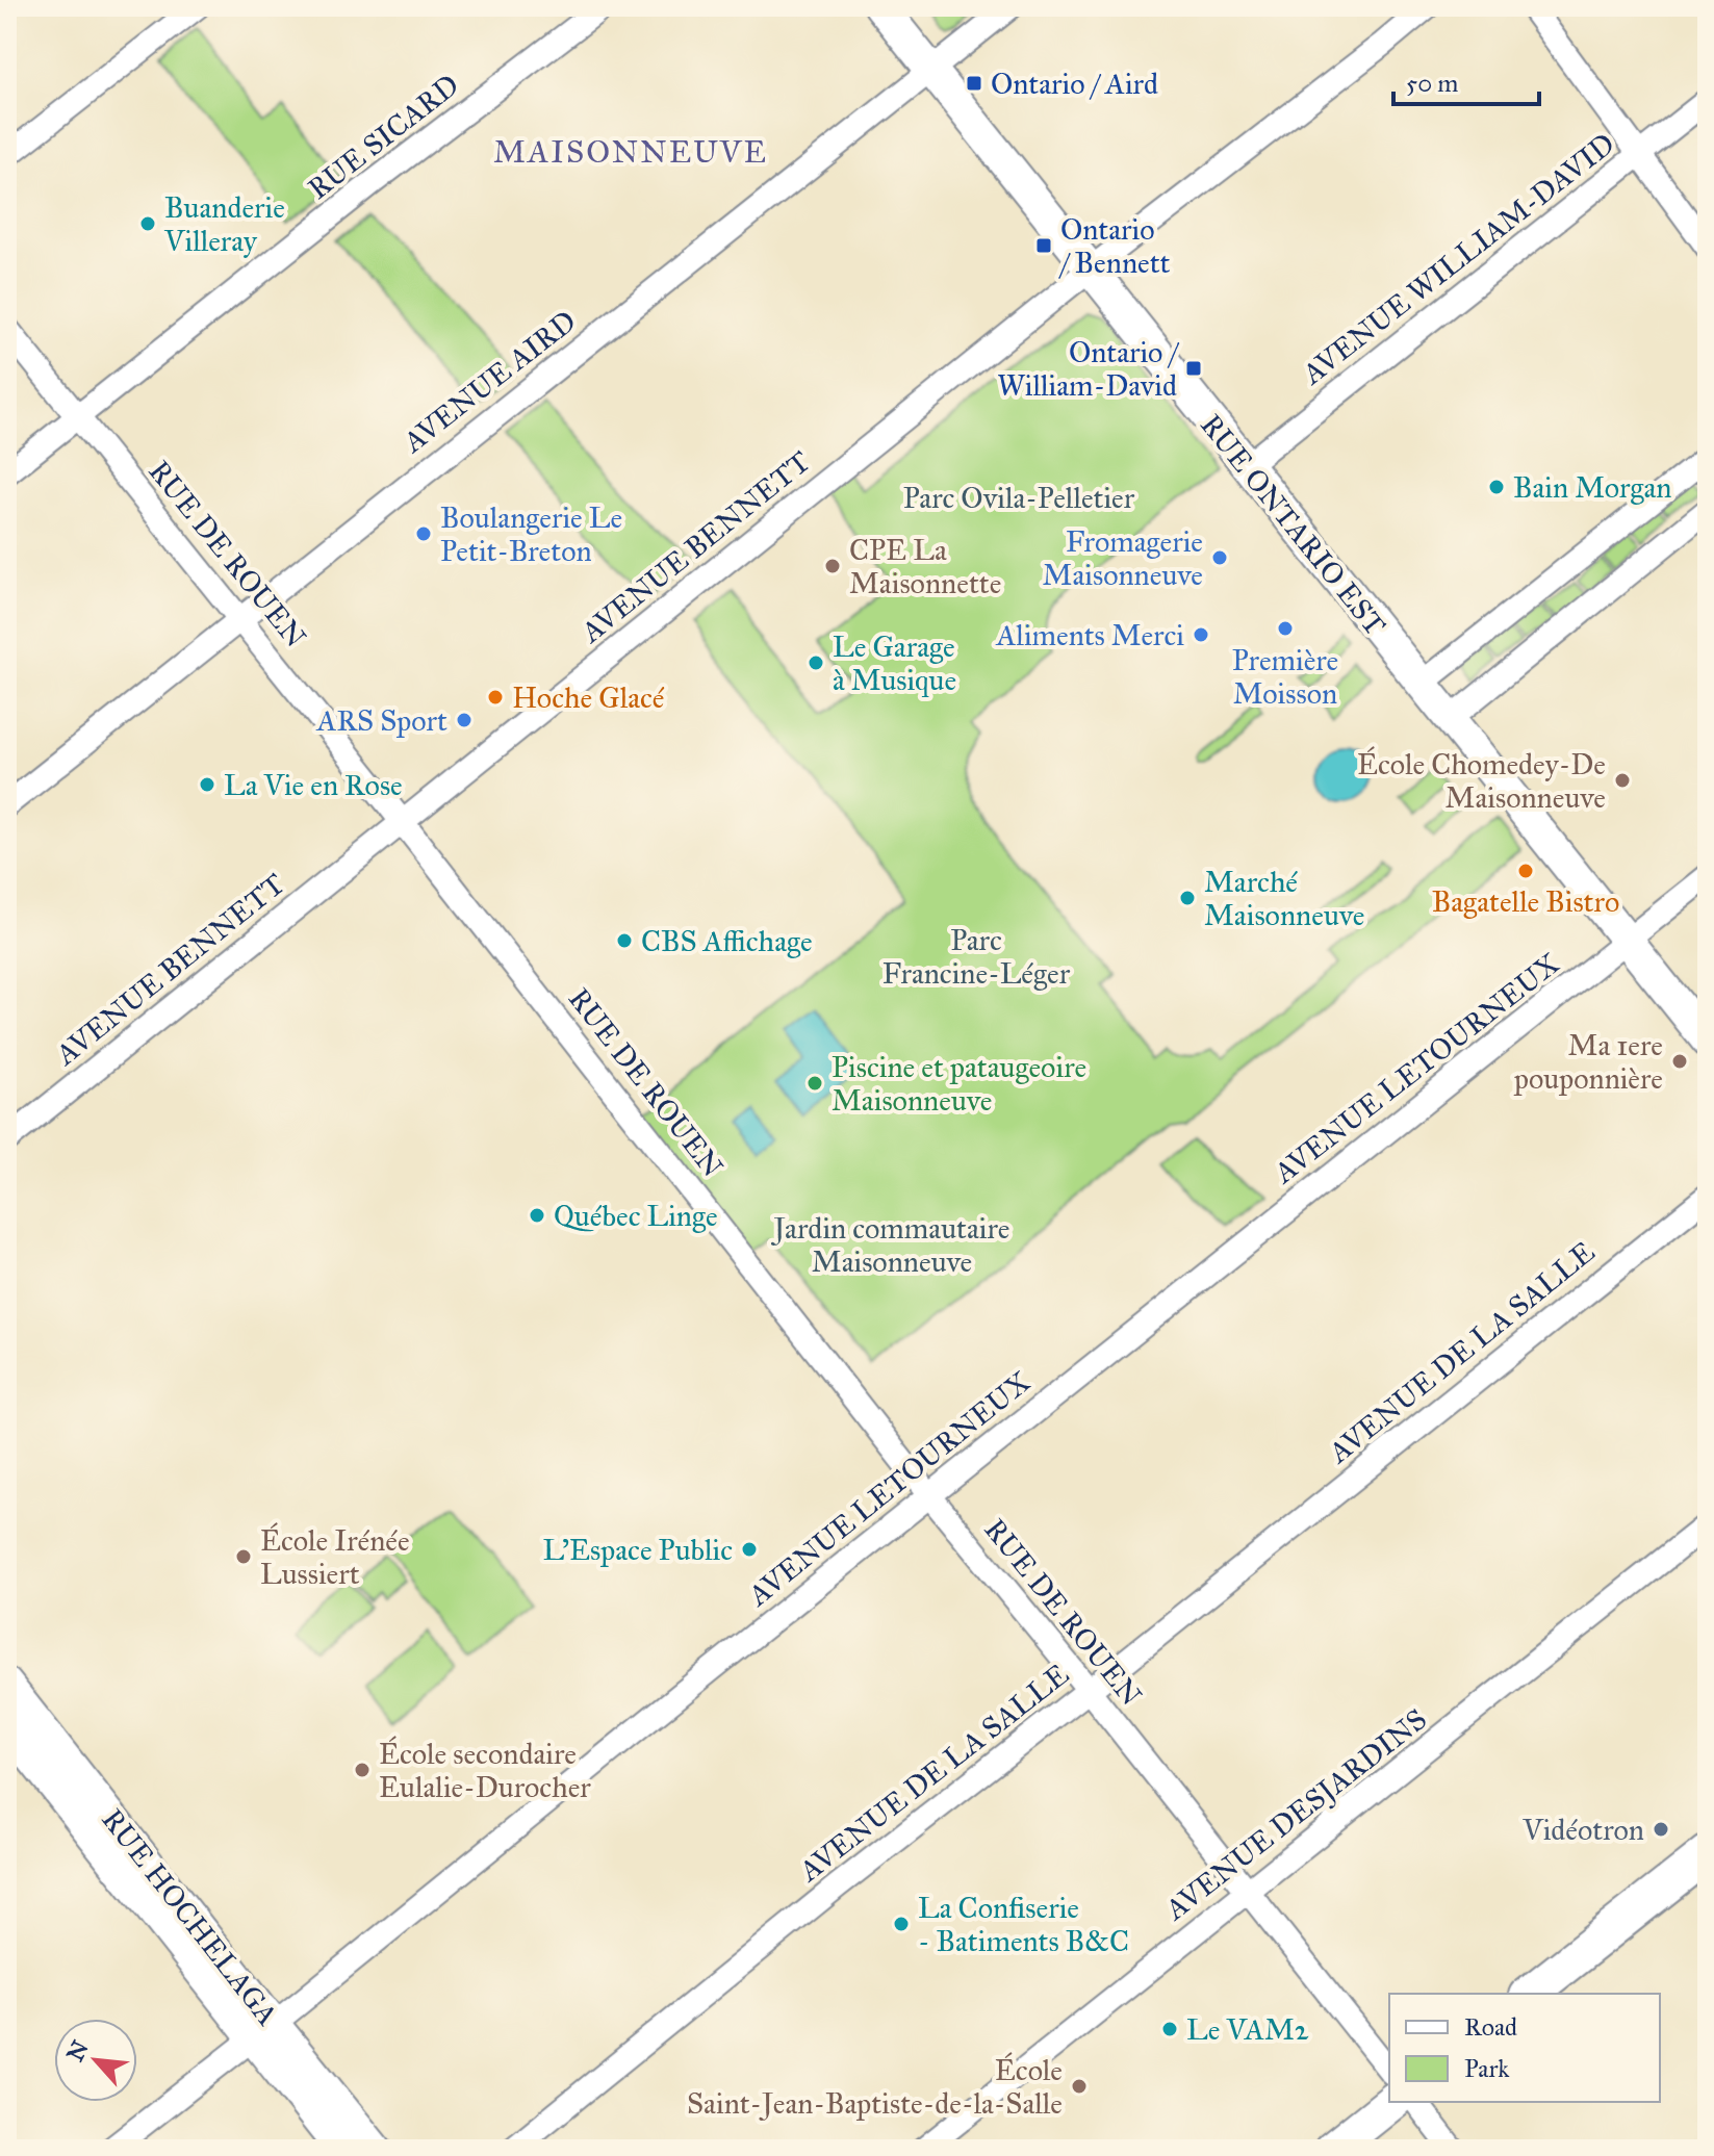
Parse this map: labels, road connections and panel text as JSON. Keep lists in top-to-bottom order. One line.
{"streets":{"main road":["RUE ONTARIO EST","RUE HOCHELAGA"],"street":["RUE SICARD","AVENUE WILLIAM-DAVID","AVENUE AIRD","AVENUE BENNETT","RUE DE ROUEN","AVENUE LETOURNEUX","AVENUE DE LA SALLE","AVENUE DESJARDINS"]},"crossings":[["RUE SICARD","RUE DE ROUEN"],["AVENUE WILLIAM-DAVID","RUE ONTARIO EST"],["AVENUE AIRD","RUE ONTARIO EST"],["AVENUE AIRD","RUE DE ROUEN"],["RUE ONTARIO EST","AVENUE BENNETT"],["RUE ONTARIO EST","AVENUE LETOURNEUX"],["AVENUE BENNETT","RUE DE ROUEN"],["RUE DE ROUEN","AVENUE LETOURNEUX"],["RUE DE ROUEN","AVENUE DE LA SALLE"],["RUE DE ROUEN","AVENUE DESJARDINS"],["AVENUE LETOURNEUX","RUE HOCHELAGA"]],"districts":["MAISONNEUVE"],"parks":["Parc Ovila-Pelletier","Parc Francine-Léger","Jardin commautaire Maisonneuve"],"places":{"transit":["Ontario / Aird","Ontario / Bennett","Ontario / William-David"],"other":["Buanderie Villeray","Bain Morgan","Boulangerie Le Petit-Breton","Fromagerie Maisonneuve","CPE La Maisonnette","Première Moisson","Aliments Merci","Le Garage à Musique","Hoche Glacé","ARS Sport","École Chomedey-De Maisonneuve","La Vie en Rose","Bagatelle Bistro","Marché Maisonneuve","CBS Affichage","Ma 1ere pouponnière","Piscine et pataugeoire Maisonneuve","Québec Linge","L'Espace Public","École Irénée Lussiert","École secondaire Eulalie-Durocher","Vidéotron","La Confiserie - Batiments B&C","Le VAM2","École Saint-Jean-Baptiste-de-la-Salle"]},"legend":["Road","Park"],"scale_bar":"50 m","north":"top left"}
